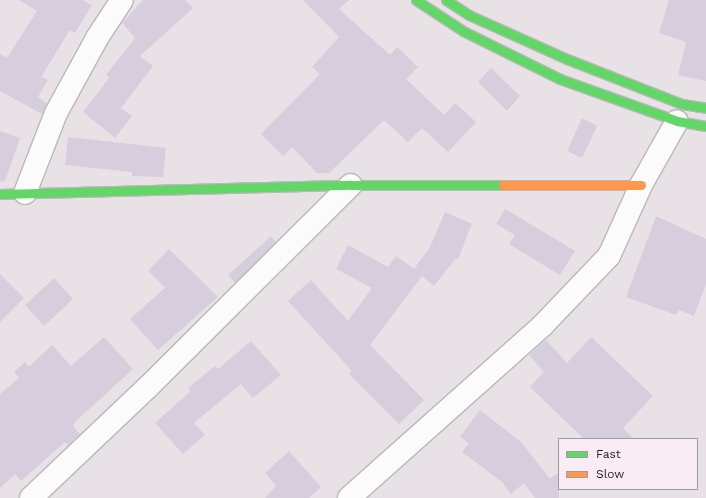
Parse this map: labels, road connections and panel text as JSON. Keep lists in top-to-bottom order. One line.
{"legend":["Fast","Slow"]}
